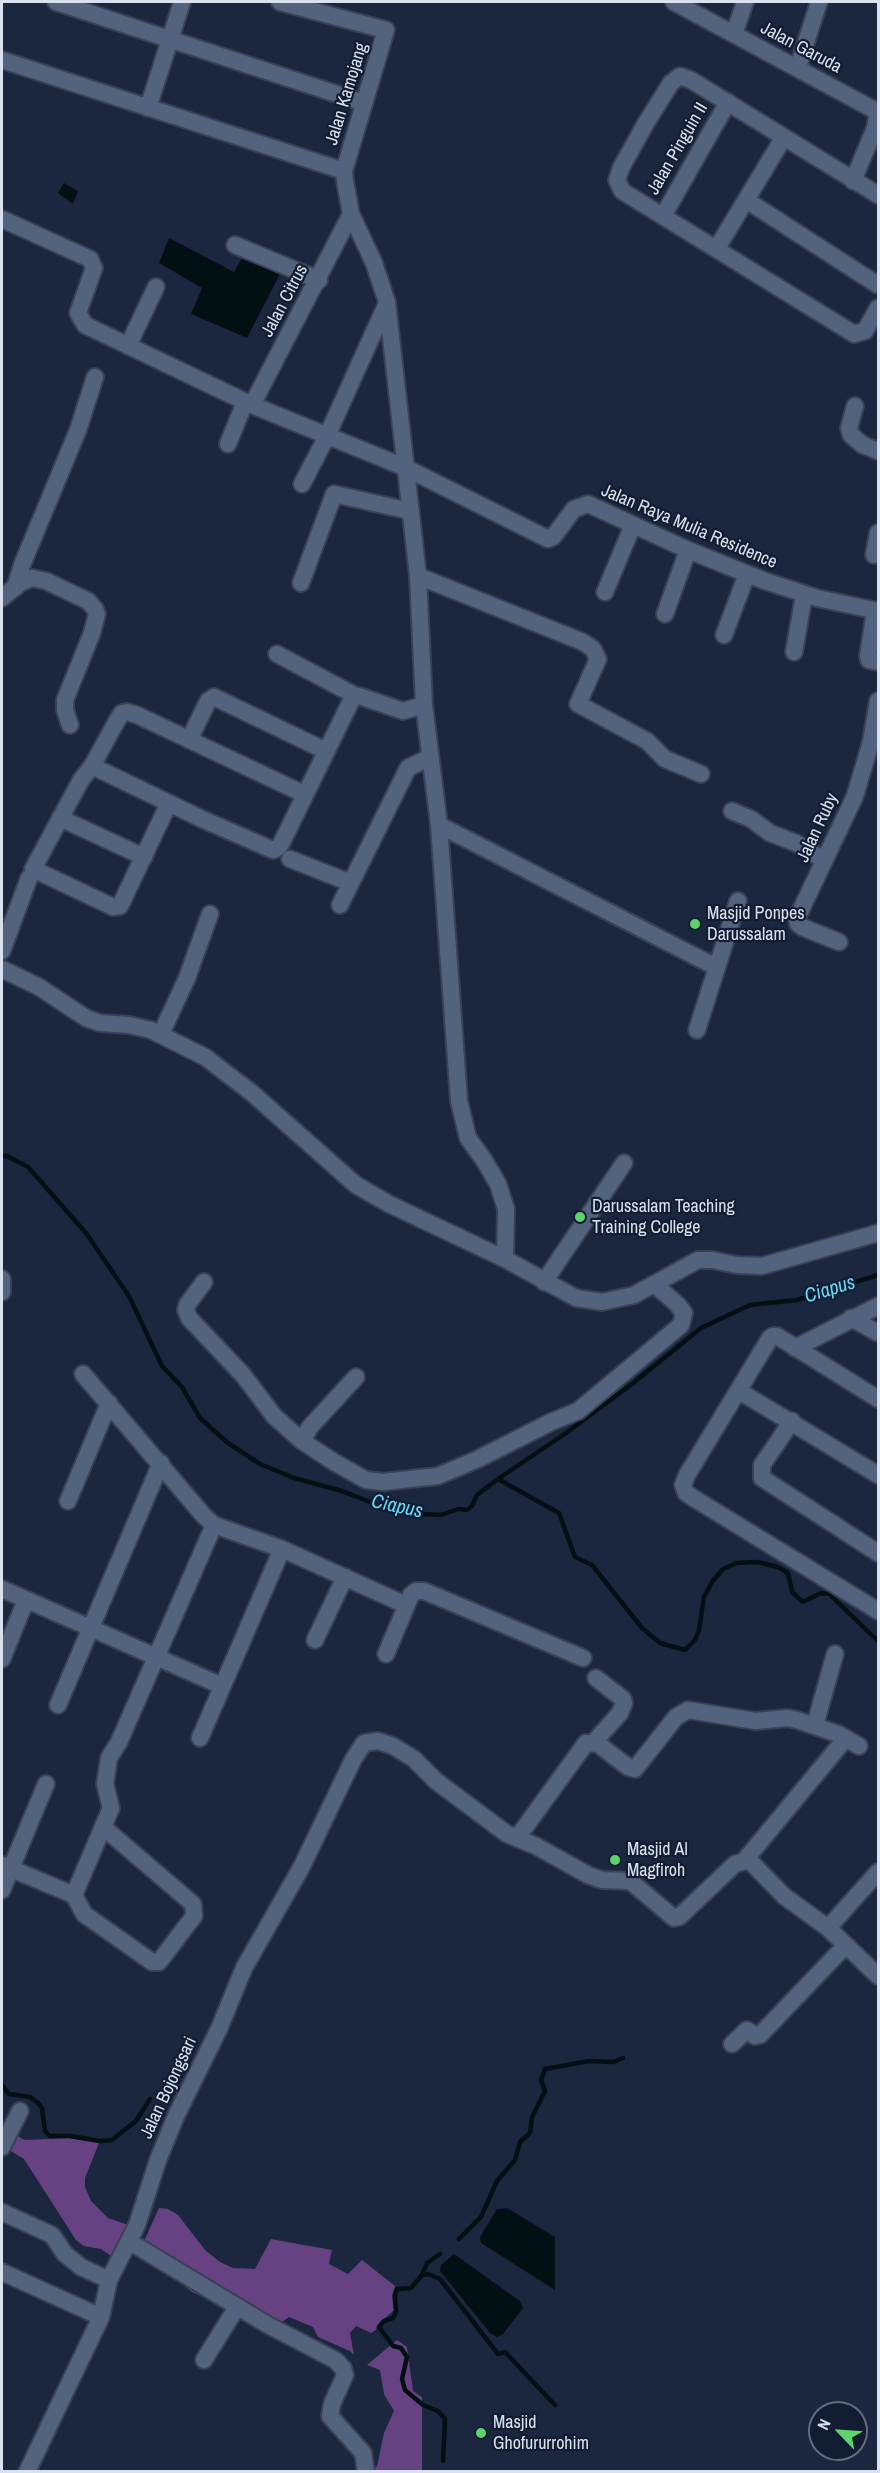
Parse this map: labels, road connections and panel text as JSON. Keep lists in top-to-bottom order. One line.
{"streets":{"street":["Jalan Garuda","Jalan Kamojang","Jalan Pinguin II","Jalan Citrus","Jalan Raya Mulia Residence","Jalan Ruby","Jalan Bojongsari"]},"water":["Ciapus"],"places":["Masjid Ponpes Darussalam","Darussalam Teaching Training College","Masjid Al Magfiroh","Masjid Ghofururrohim"],"north":"top left"}
